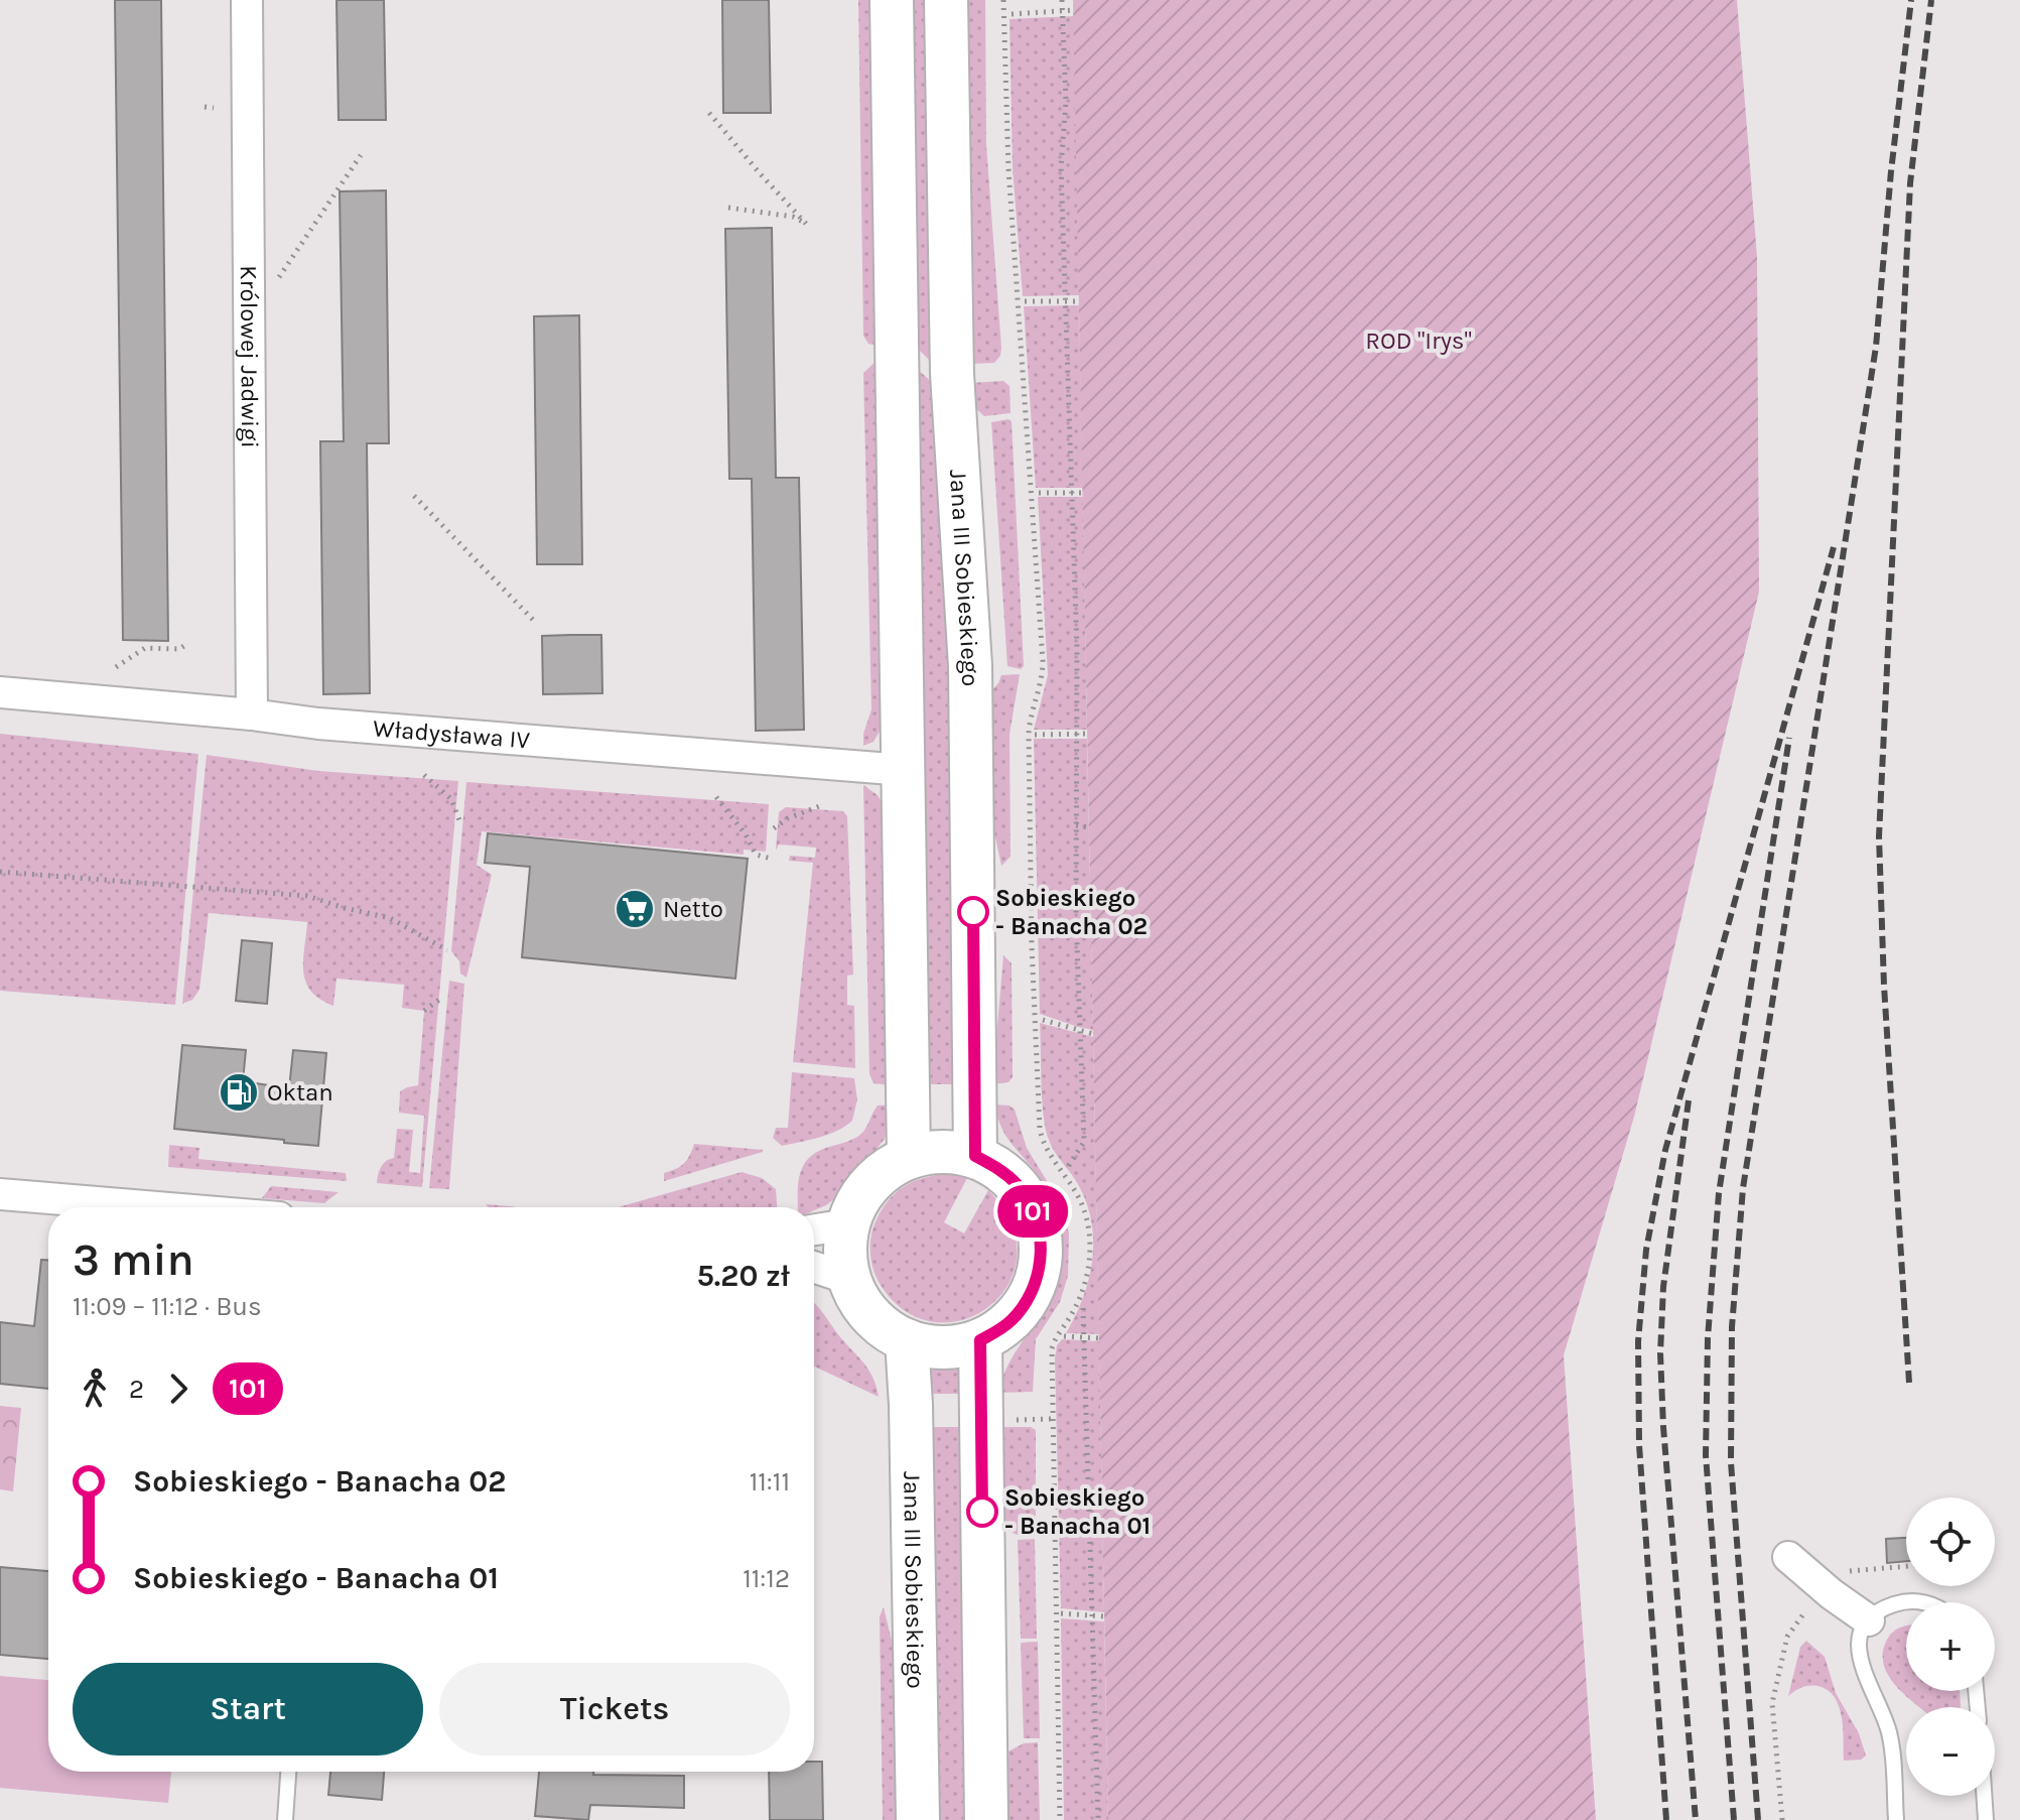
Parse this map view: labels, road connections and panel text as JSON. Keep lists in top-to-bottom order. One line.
{"streets":{"street":["Królowej Jadwigi","Jana III Sobieskiego","Władysława IV"]},"crossings":[["Królowej Jadwigi","Władysława IV"]],"parks":["ROD \"Irys\""],"places":{"supermarket":["Netto"],"other":["Sobieskiego - Banacha 02","Sobieskiego - Banacha 01"],"fuel station":["Oktan"]},"lines":["bus line 101"],"page":{"on_map":"101","heading":["3 min","11:09 – 11:12 · Bus","5.20 zł"],"legs":["2","101"],"list":[{"name":"Sobieskiego - Banacha 02","value":"11:11"},{"name":"Sobieskiego - Banacha 01","value":"11:12"}],"map_buttons":["+","−"],"buttons":["Start","Tickets"]}}
